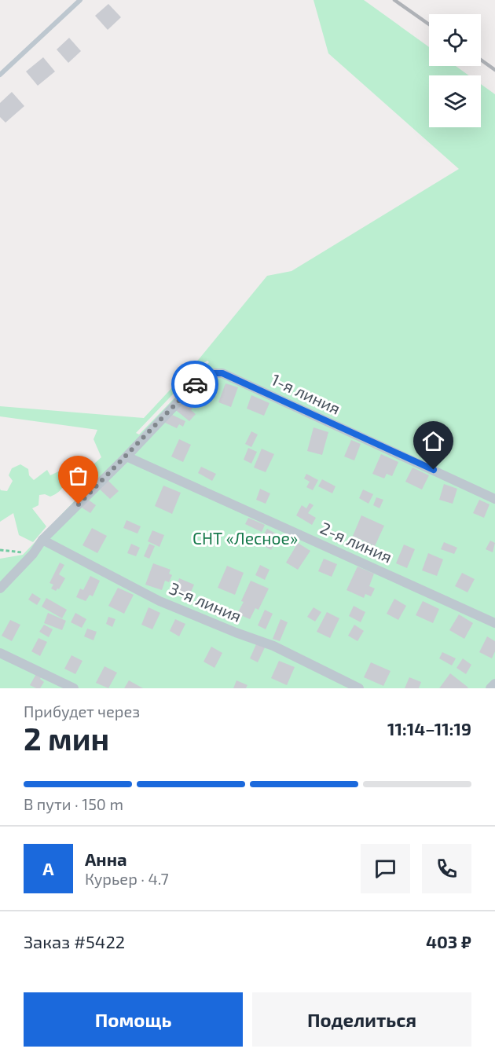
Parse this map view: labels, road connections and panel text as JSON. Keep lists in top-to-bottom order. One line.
{"streets":{"street":["1-я линия","2-я линия","3-я линия"]},"crossings":[["1-я линия","2-я линия"],["1-я линия","3-я линия"]],"parks":["СНТ «Лесное»"],"page":{"heading":["2 мин","Прибудет через","11:14–11:19"],"panel":["Анна","Курьер · 4.7","Заказ #5422","403 ₽"],"bar":"В пути · 150 m","round":"А","buttons":["Помощь","Поделиться"]}}
